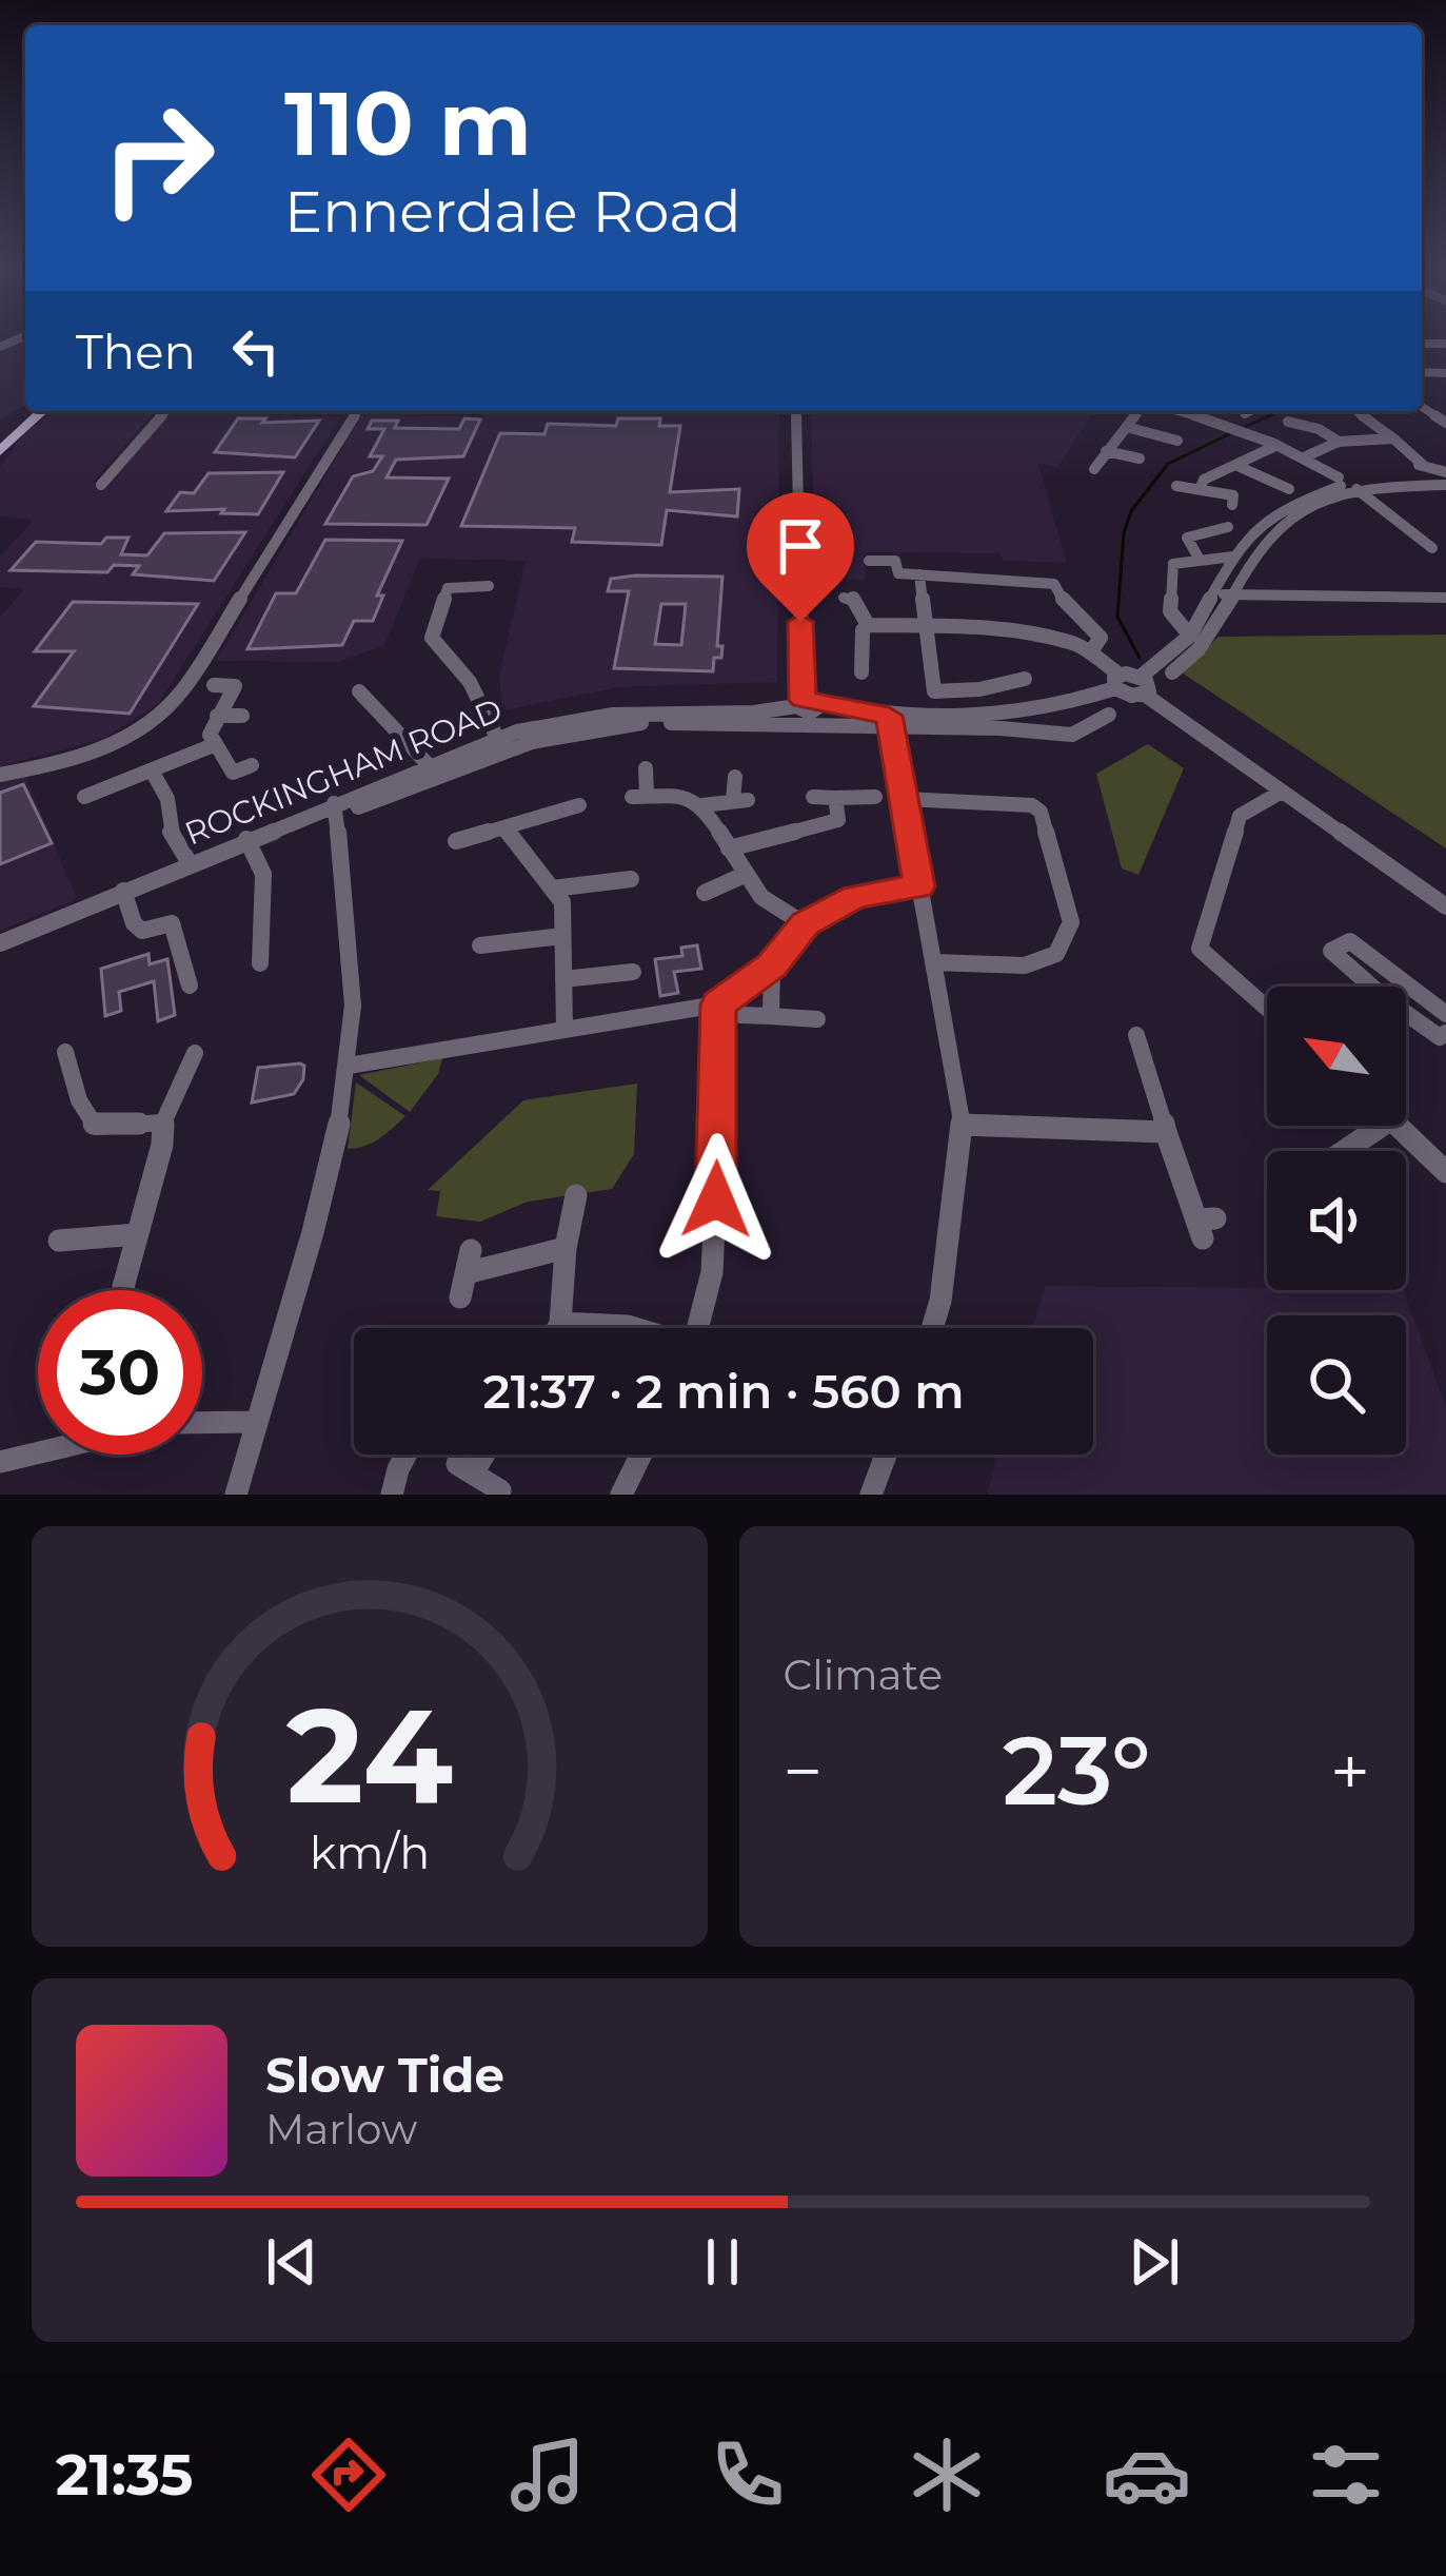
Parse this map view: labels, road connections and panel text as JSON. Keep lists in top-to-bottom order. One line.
{"streets":{"street":["ROCKINGHAM ROAD"]},"north":"top left","page":{"turn":["110 m","Ennerdale Road"],"then":"Then","limit":"30","trip":"21:37 · 2 min · 560 m","tile":"Climate","heat":["−","23°","+"],"song":["Slow Tide","Marlow"],"tabs":"21:35","gauge":["24","km/h"]}}
